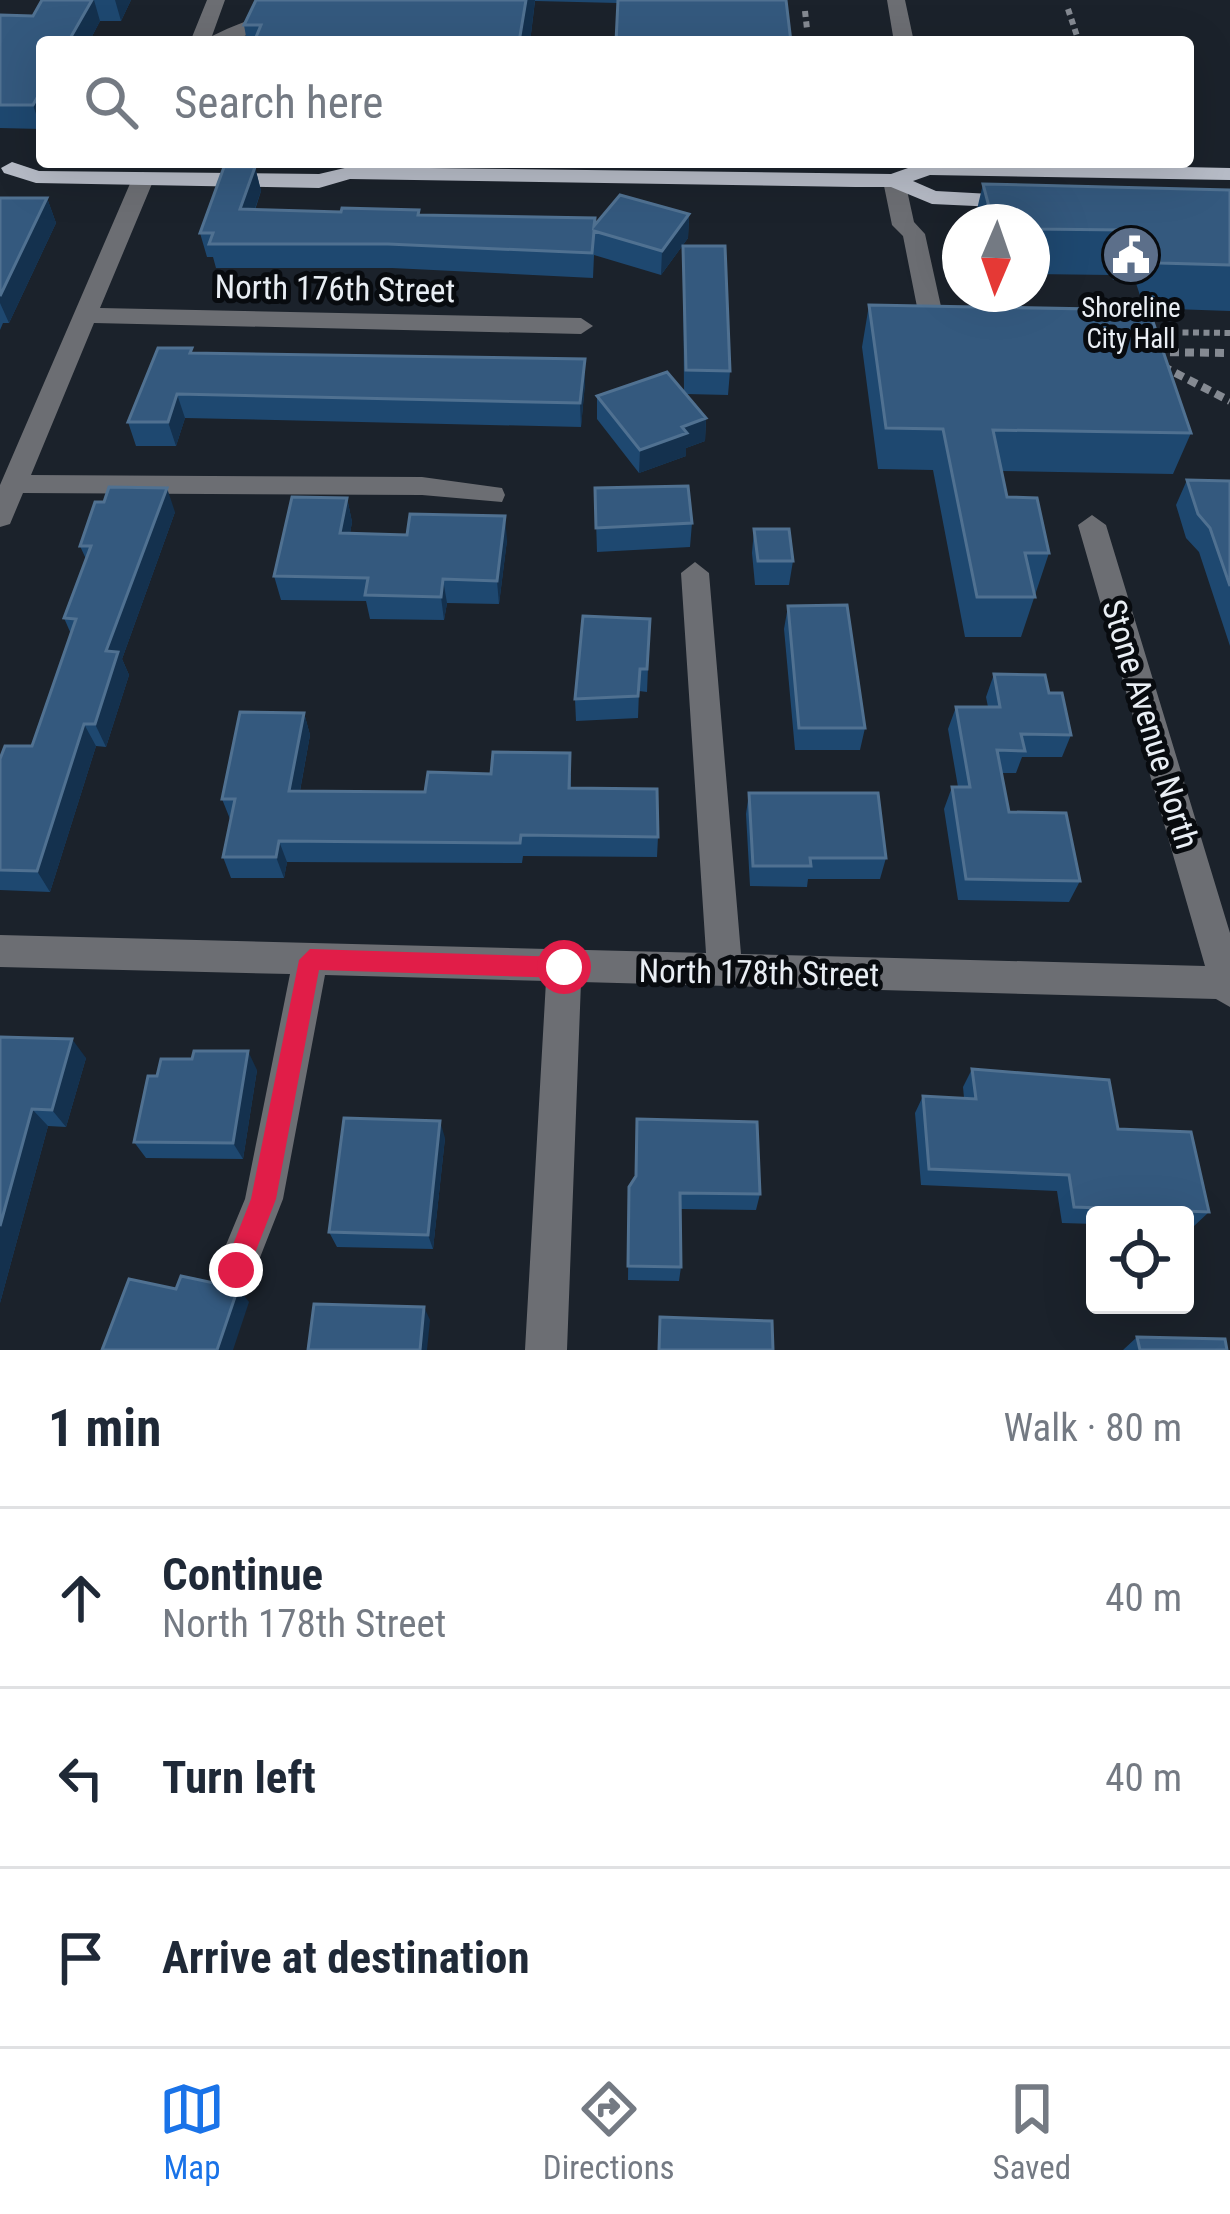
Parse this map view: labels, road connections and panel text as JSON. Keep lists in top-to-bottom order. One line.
{"streets":{"street":["North 176th Street","Stone Avenue North","North 178th Street"]},"crossings":[["Stone Avenue North","North 178th Street"]],"places":{"public building":["Shoreline City Hall"]},"north":"bottom","page":{"search":"Search here","heading":["1 min","Walk · 80 m"],"list":[["Continue","North 178th Street","40 m"],["Turn left","40 m"],"Arrive at destination"],"nav":["Map","Directions","Saved"]}}
